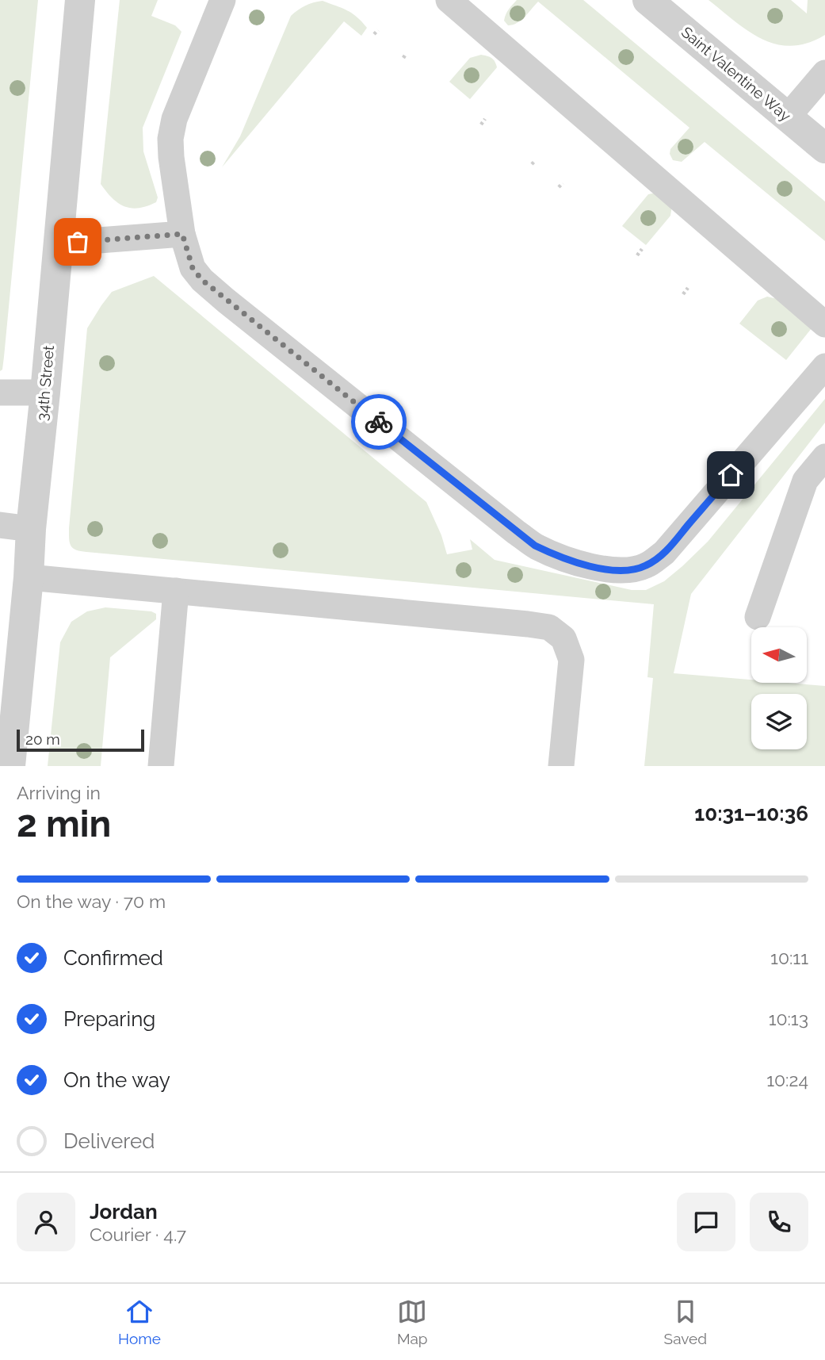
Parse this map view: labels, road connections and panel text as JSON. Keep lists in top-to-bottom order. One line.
{"streets":{"street":["Saint Valentine Way","34th Street"]},"scale_bar":"20 m","north":"left","page":{"scale":"20 m","heading":["2 min","Arriving in","10:31–10:36"],"panel":["Jordan","Courier · 4.7"],"bar":"On the way · 70 m","list":[["Confirmed","10:11"],["Preparing","10:13"],["On the way","10:24"],"Delivered"],"tabs":["Home","Map","Saved"]}}
